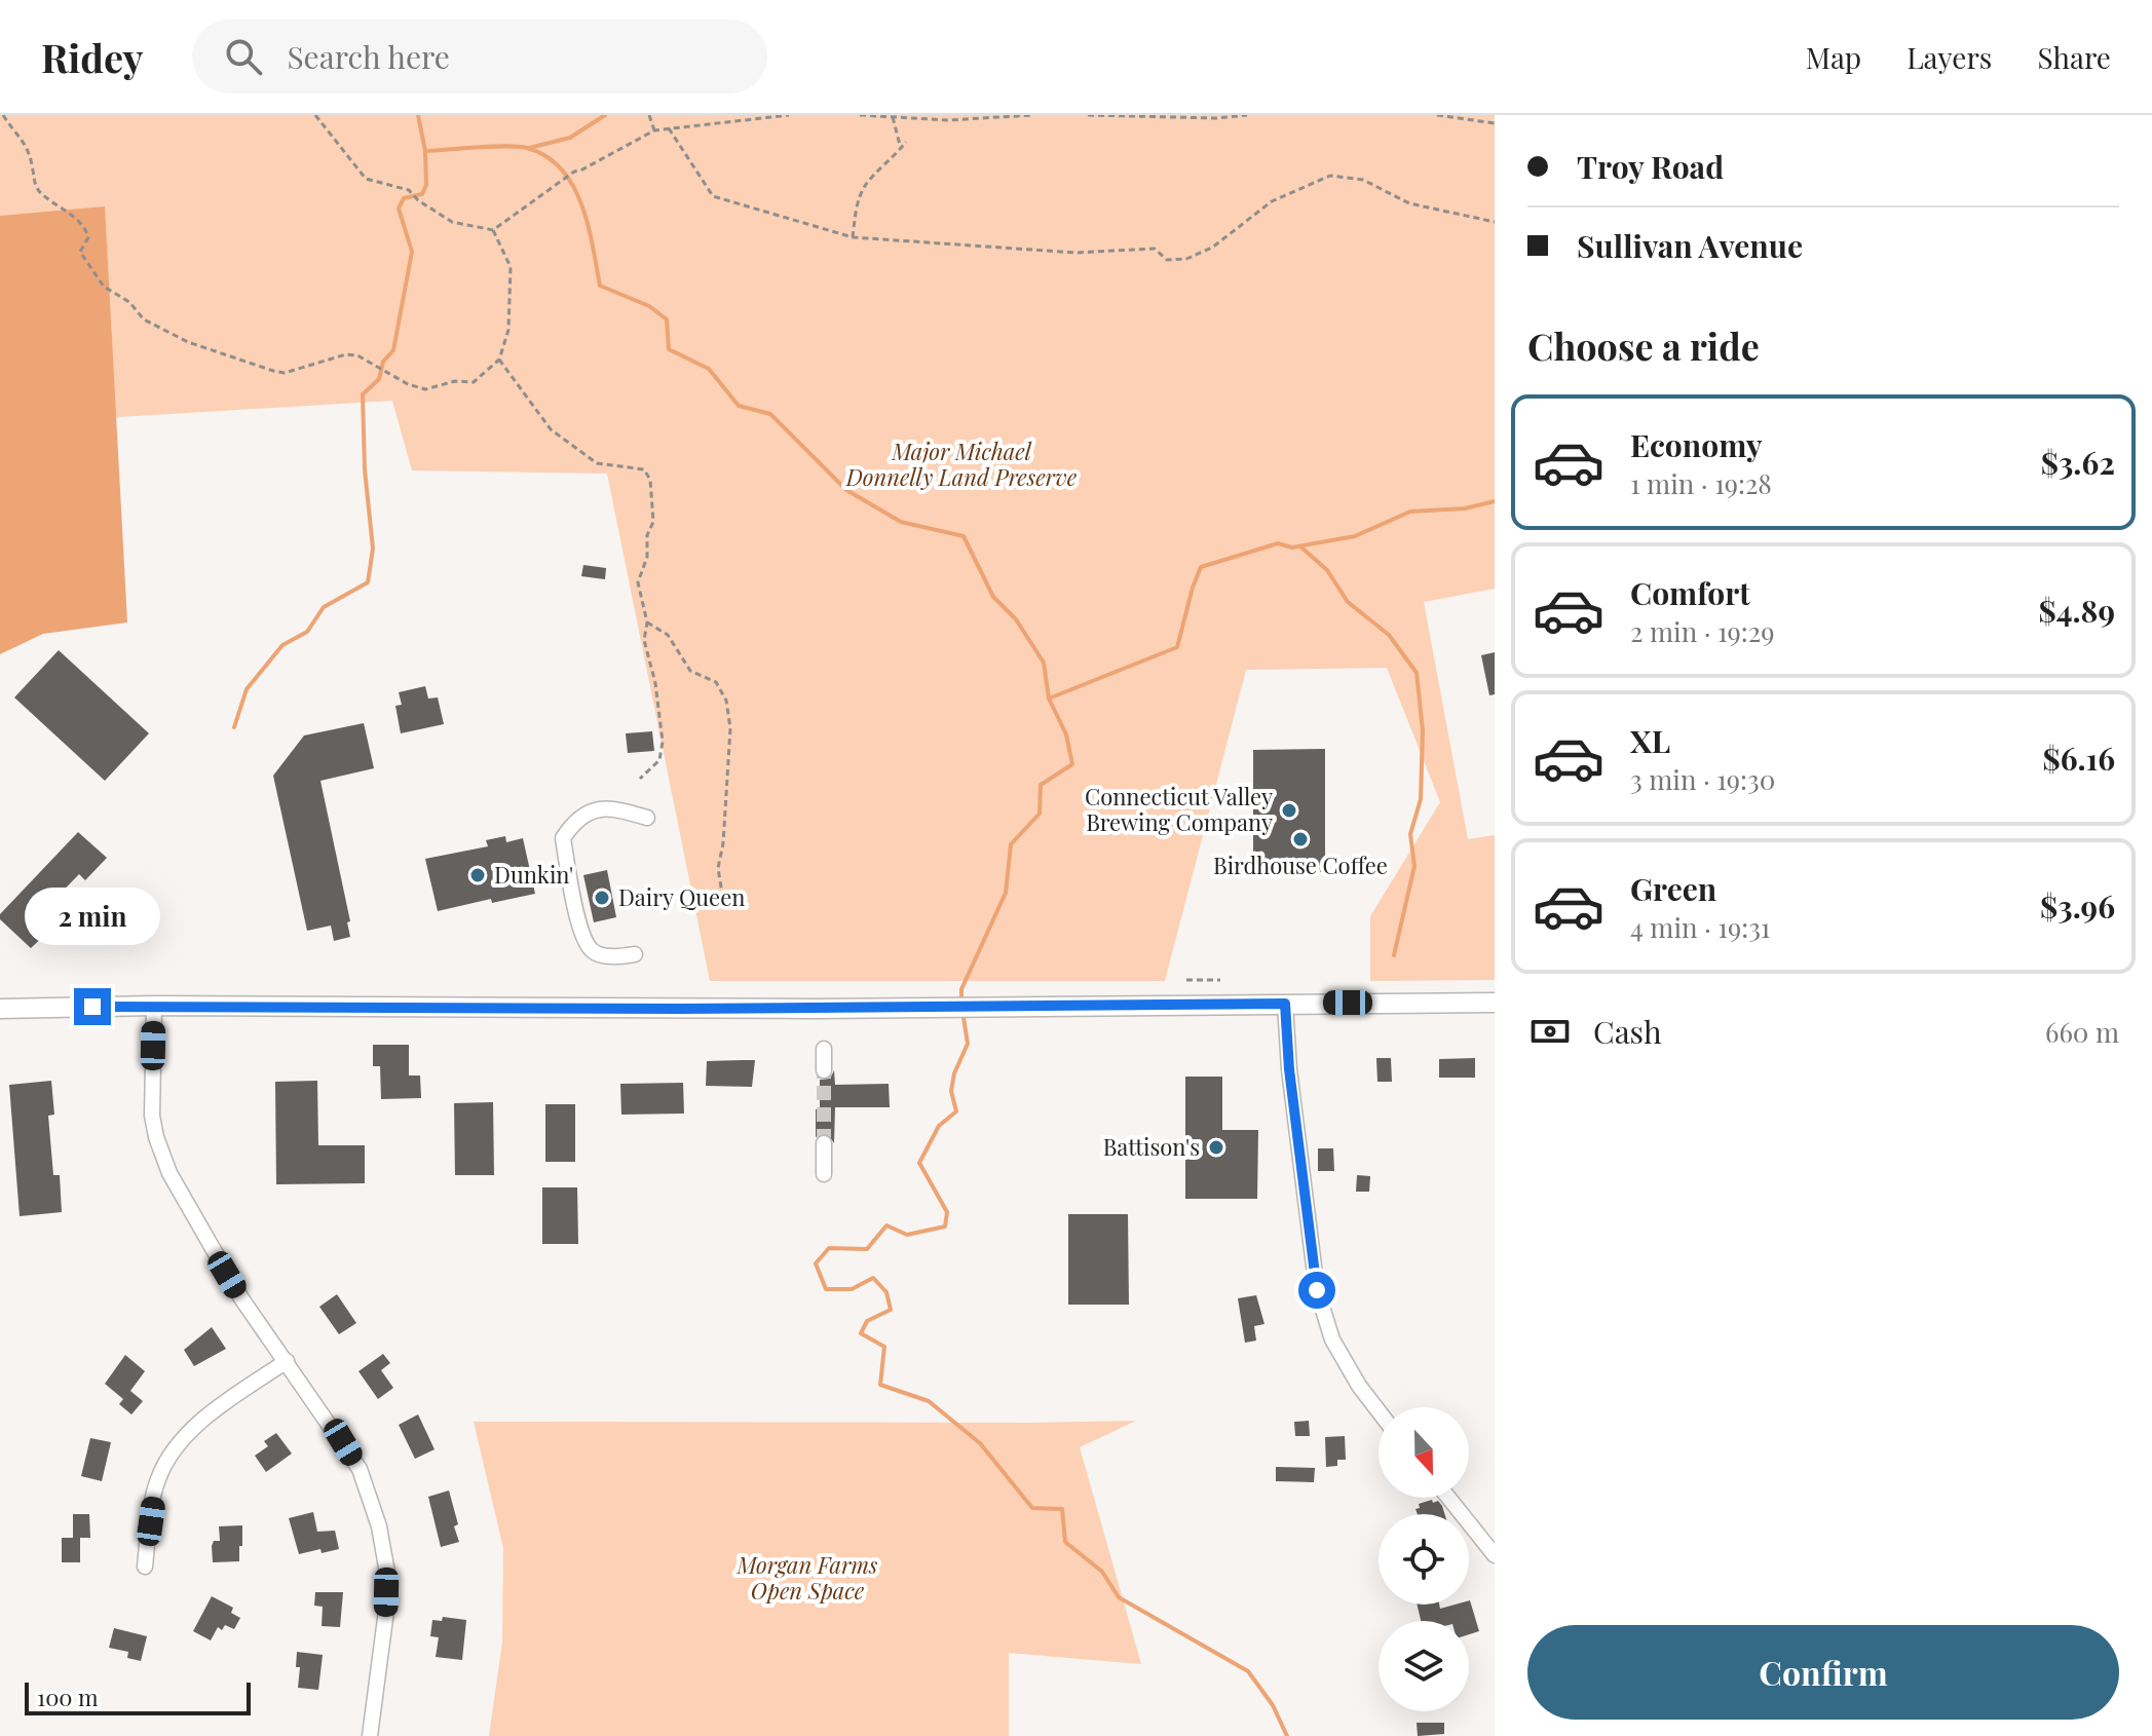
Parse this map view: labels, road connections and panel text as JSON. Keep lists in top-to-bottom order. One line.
{"parks":["Major Michael Donnelly Land Preserve","Morgan Farms Open Space"],"places":["Connecticut Valley Brewing Company","Birdhouse Coffee","Dunkin'","Dairy Queen","Battison's"],"scale_bar":"100 m","north":"bottom","page":{"header":"Ridey","search":"Search here","nav":["Map","Layers","Share"],"banner":["Troy Road","Sullivan Avenue"],"heading":"Choose a ride","list":[{"name":"Economy","note":"1 min · 19:28","value":"$3.62"},{"name":"Comfort","note":"2 min · 19:29","value":"$4.89"},{"name":"XL","note":"3 min · 19:30","value":"$6.16"},{"name":"Green","note":"4 min · 19:31","value":"$3.96"}],"bubble":"2 min","pay":["Cash","660 m"],"buttons":"Confirm","scale":"100 m"}}
